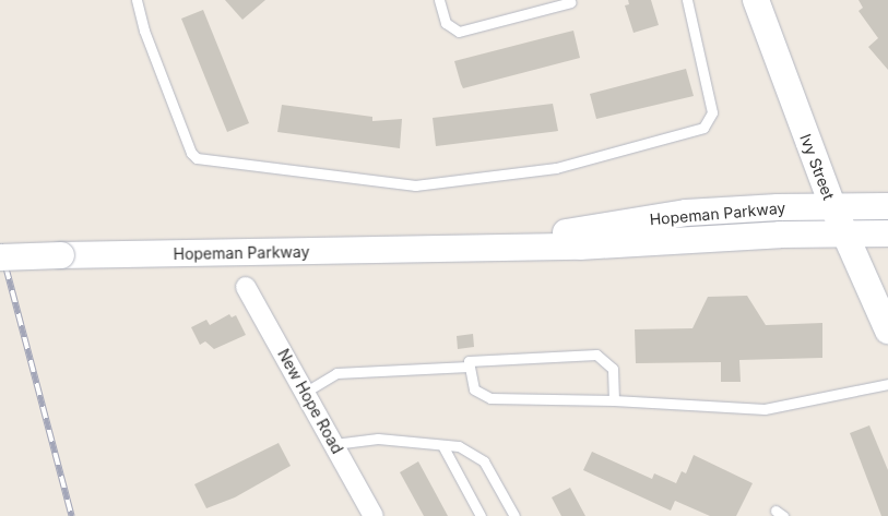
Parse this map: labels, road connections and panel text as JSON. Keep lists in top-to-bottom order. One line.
{"streets":{"main road":["Ivy Street","Hopeman Parkway"],"street":["New Hope Road"]},"crossings":[["Ivy Street","Hopeman Parkway"]]}
